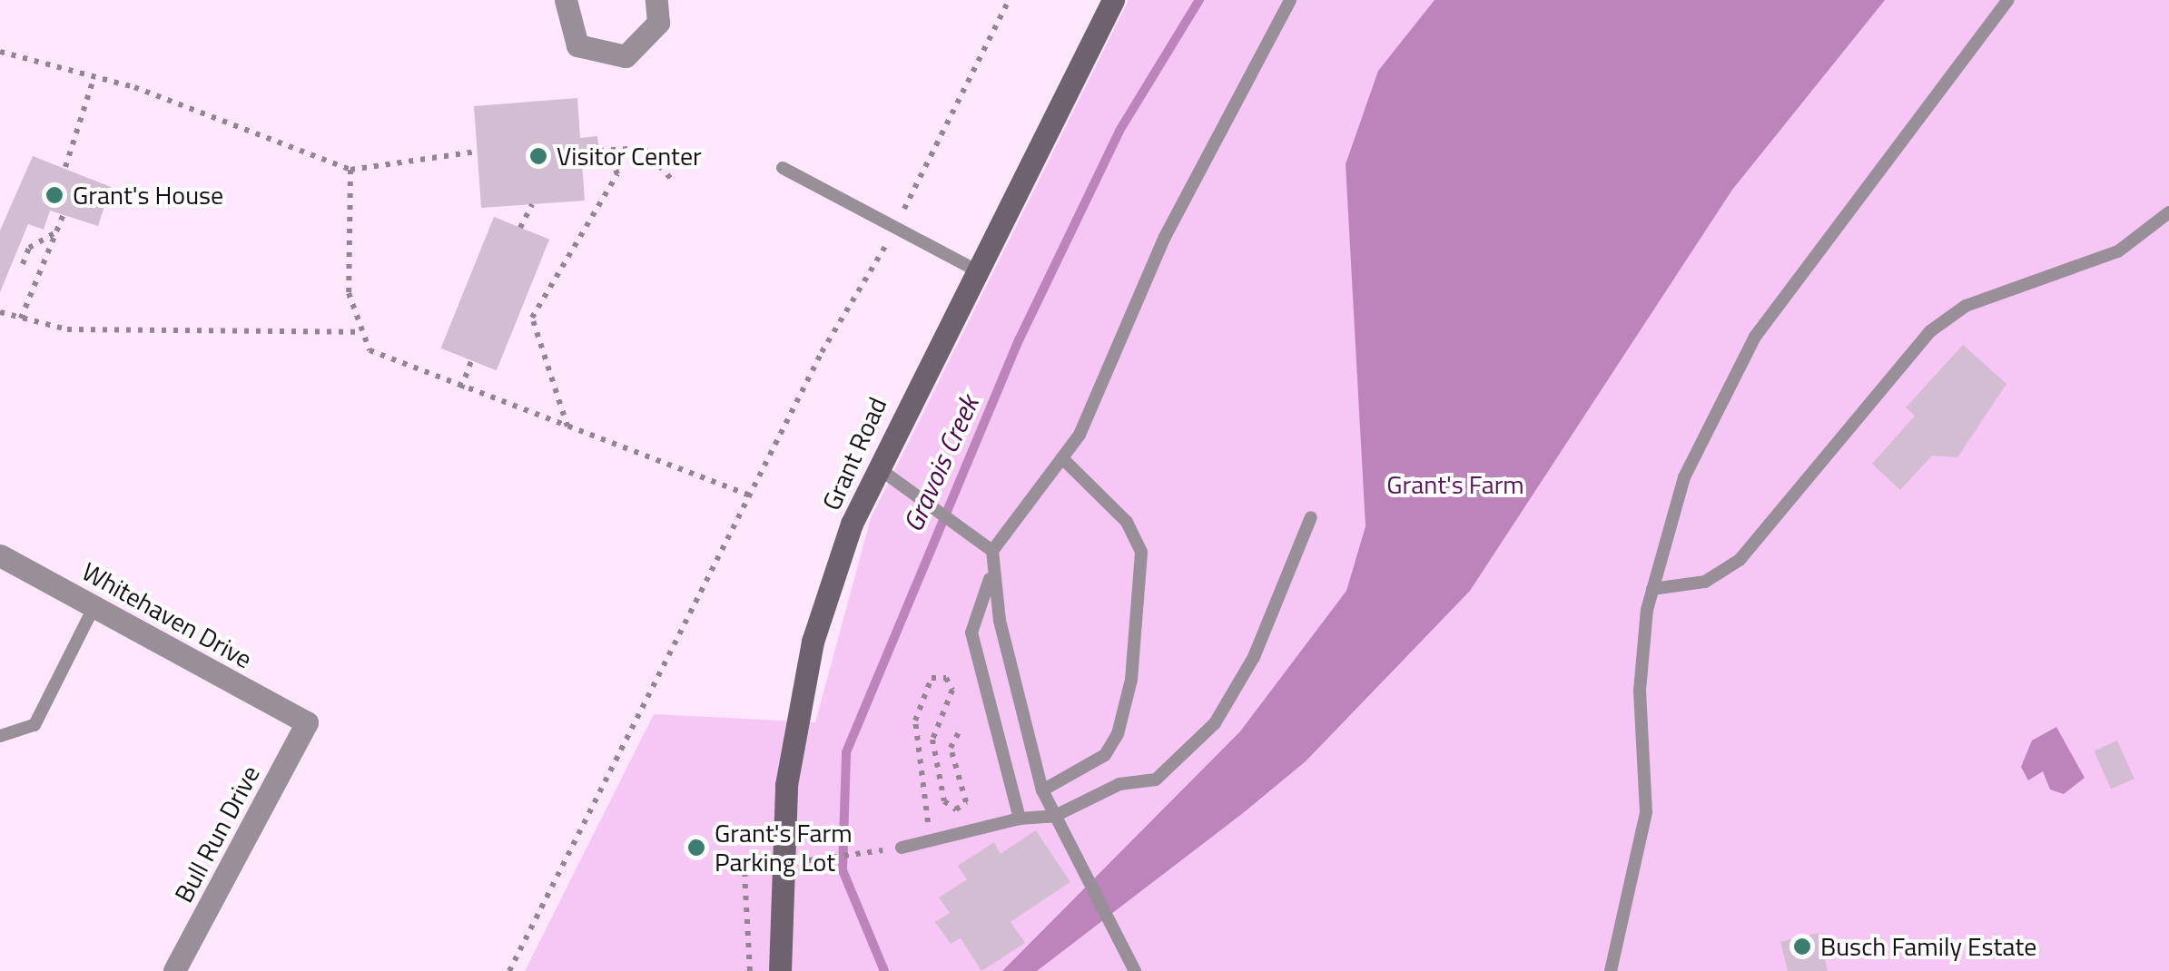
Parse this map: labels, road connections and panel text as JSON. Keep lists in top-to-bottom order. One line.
{"streets":{"street":["Grant Road","Whitehaven Drive","Bull Run Drive"]},"crossings":[["Whitehaven Drive","Bull Run Drive"]],"water":["Gravois Creek"],"parks":["Grant's Farm"],"places":["Visitor Center","Grant's House","Grant's Farm Parking Lot","Busch Family Estate"]}
